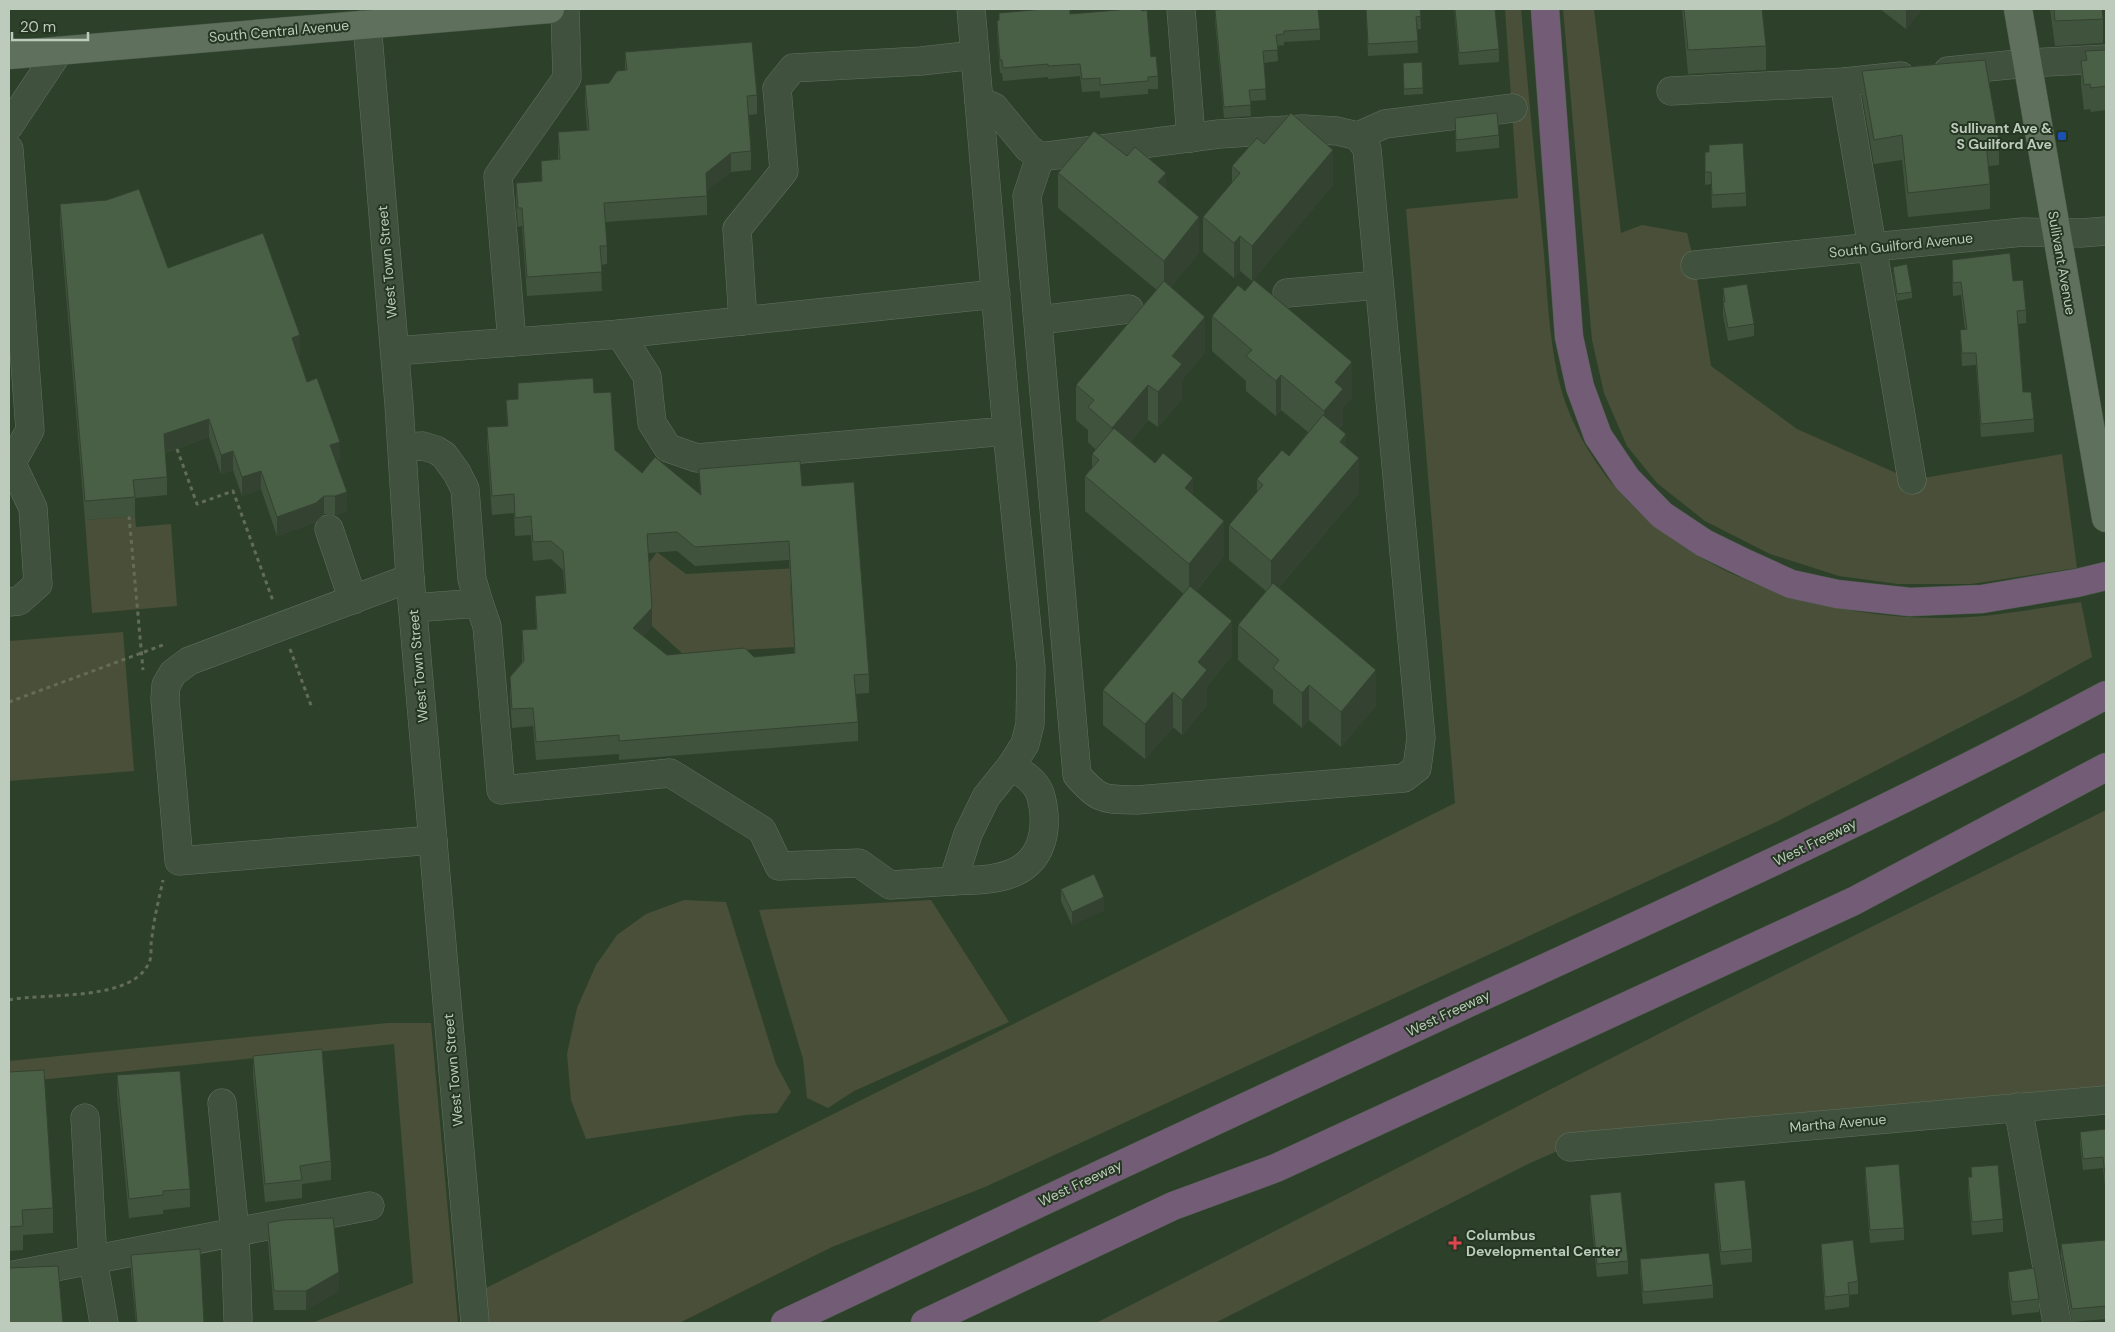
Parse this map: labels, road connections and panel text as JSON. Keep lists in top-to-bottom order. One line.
{"streets":{"highway":["West Freeway"],"main road":["South Central Avenue","Sullivant Avenue"],"street":["South Guilford Avenue","West Town Street","Martha Avenue"]},"crossings":[["South Central Avenue","West Town Street"],["South Guilford Avenue","Sullivant Avenue"]],"places":{"transit":["Sullivant Ave & S Guilford Ave"],"health":["Columbus Developmental Center"]},"scale_bar":"20 m"}
